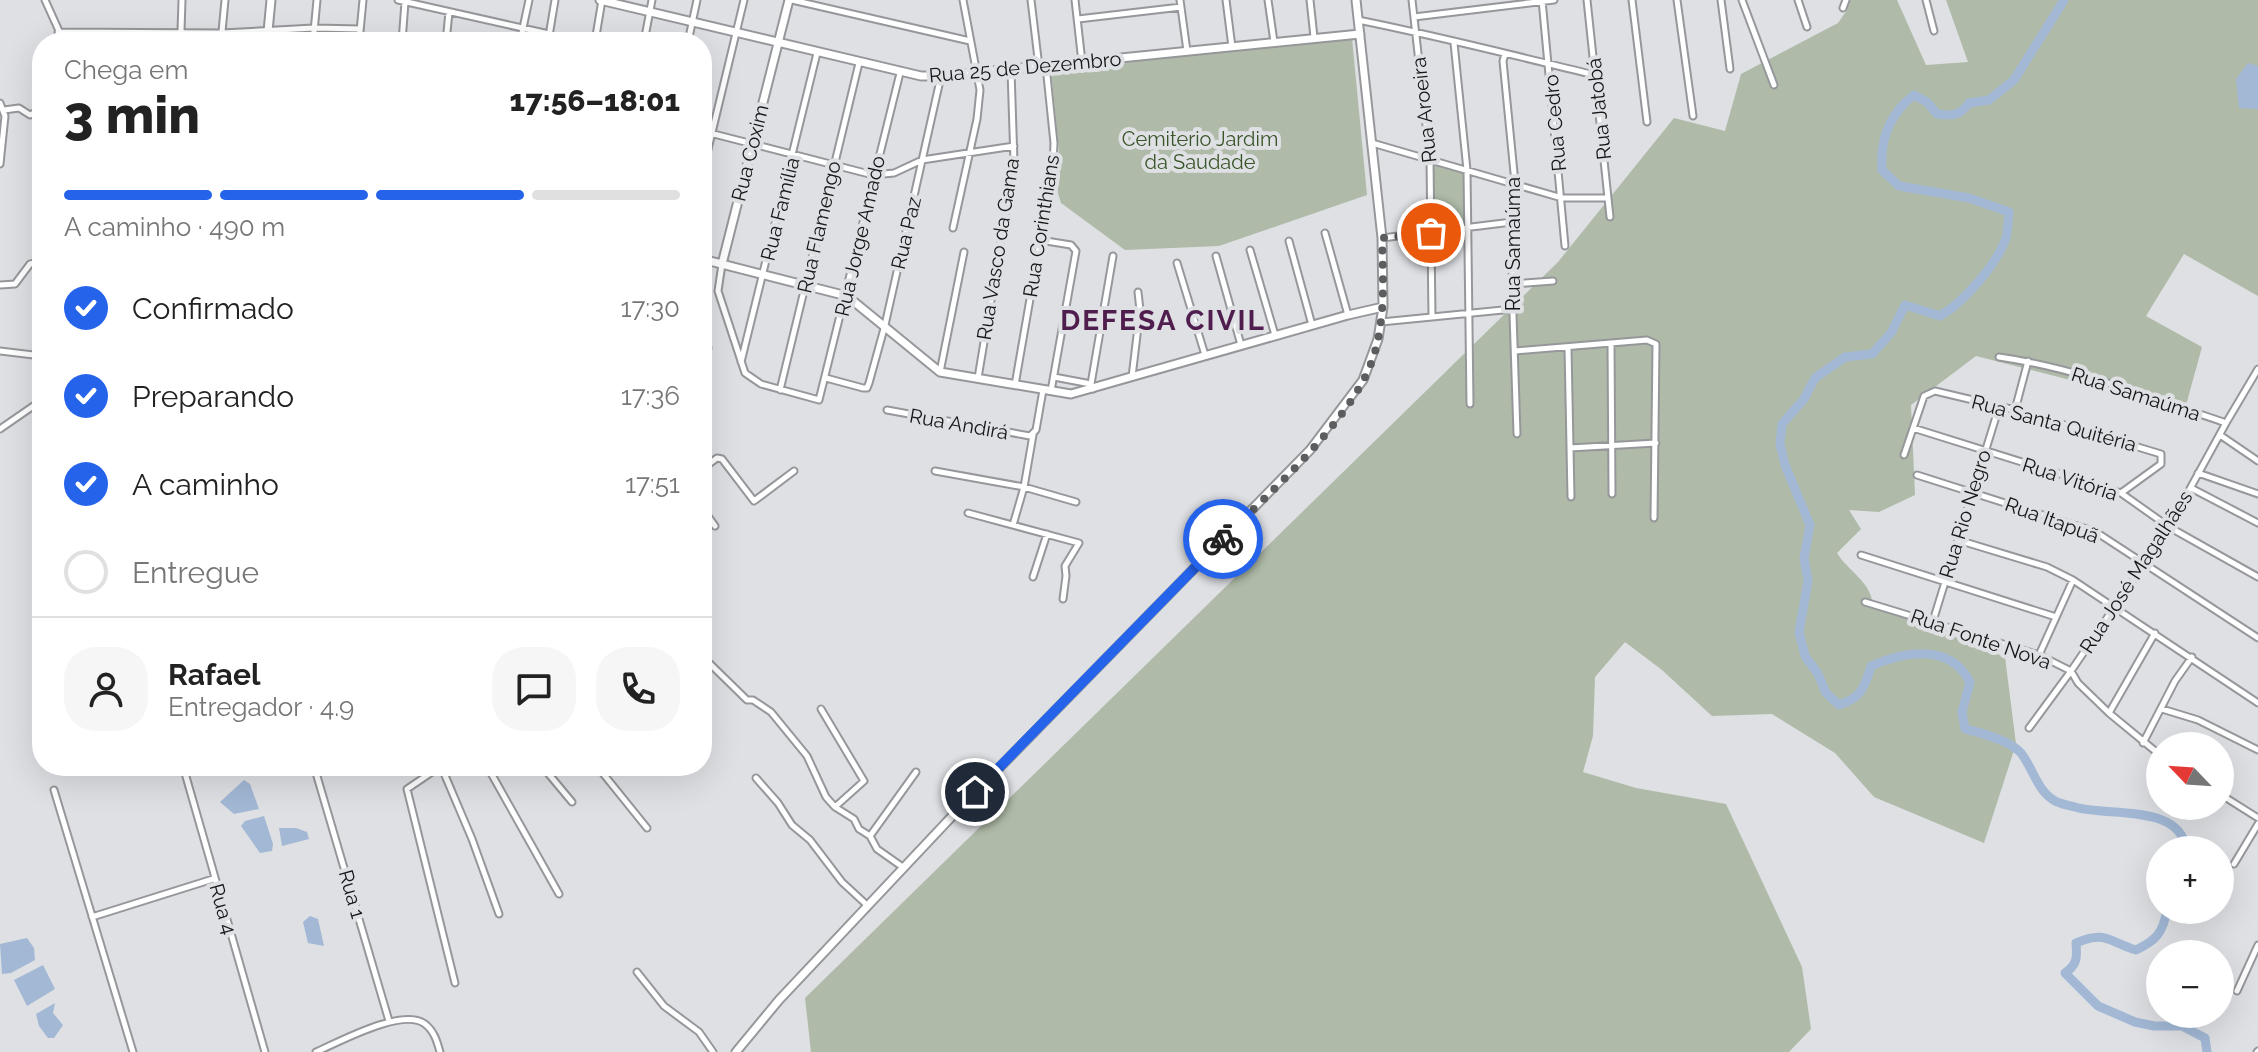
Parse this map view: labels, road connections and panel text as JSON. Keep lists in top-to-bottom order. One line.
{"streets":{"street":["Rua 25 de Dezembro","Rua Jatobá","Rua Aroeira","Rua Cedro","Rua Coxim","Rua Família","Rua Corinthians","Rua Flamengo","Rua Paz","Rua Jorge Amado","Rua Samaúma","Rua Vasco da Gama","Rua Santa Quitéria","Rua Andirá","Rua Vitória","Rua Rio Negro","Rua Itapuã","Rua José Magalhães","Rua Fonte Nova","Rua 1","Rua 4"]},"crossings":[["Rua 25 de Dezembro","Rua Coxim"],["Rua 25 de Dezembro","Rua Família"],["Rua 25 de Dezembro","Rua Corinthians"],["Rua 25 de Dezembro","Rua Flamengo"],["Rua 25 de Dezembro","Rua Paz"],["Rua 25 de Dezembro","Rua Jorge Amado"],["Rua 25 de Dezembro","Rua Vasco da Gama"],["Rua Corinthians","Rua Andirá"],["Rua Flamengo","Rua Jorge Amado"],["Rua Paz","Rua Jorge Amado"],["Rua Samaúma","Rua José Magalhães"],["Rua Santa Quitéria","Rua Vitória"],["Rua Santa Quitéria","Rua Rio Negro"],["Rua Vitória","Rua Rio Negro"],["Rua Vitória","Rua José Magalhães"],["Rua Rio Negro","Rua Itapuã"],["Rua Rio Negro","Rua Fonte Nova"],["Rua Itapuã","Rua José Magalhães"],["Rua José Magalhães","Rua Fonte Nova"]],"districts":["DEFESA CIVIL"],"parks":["Cemiterio Jardim da Saudade"],"north":"top left","page":{"heading":["3 min","Chega em","17:56–18:01"],"panel":["Rafael","Entregador · 4.9"],"bar":"A caminho · 490 m","list":[["Confirmado","17:30"],["Preparando","17:36"],["A caminho","17:51"],"Entregue"],"map_buttons":["+","−"]}}
